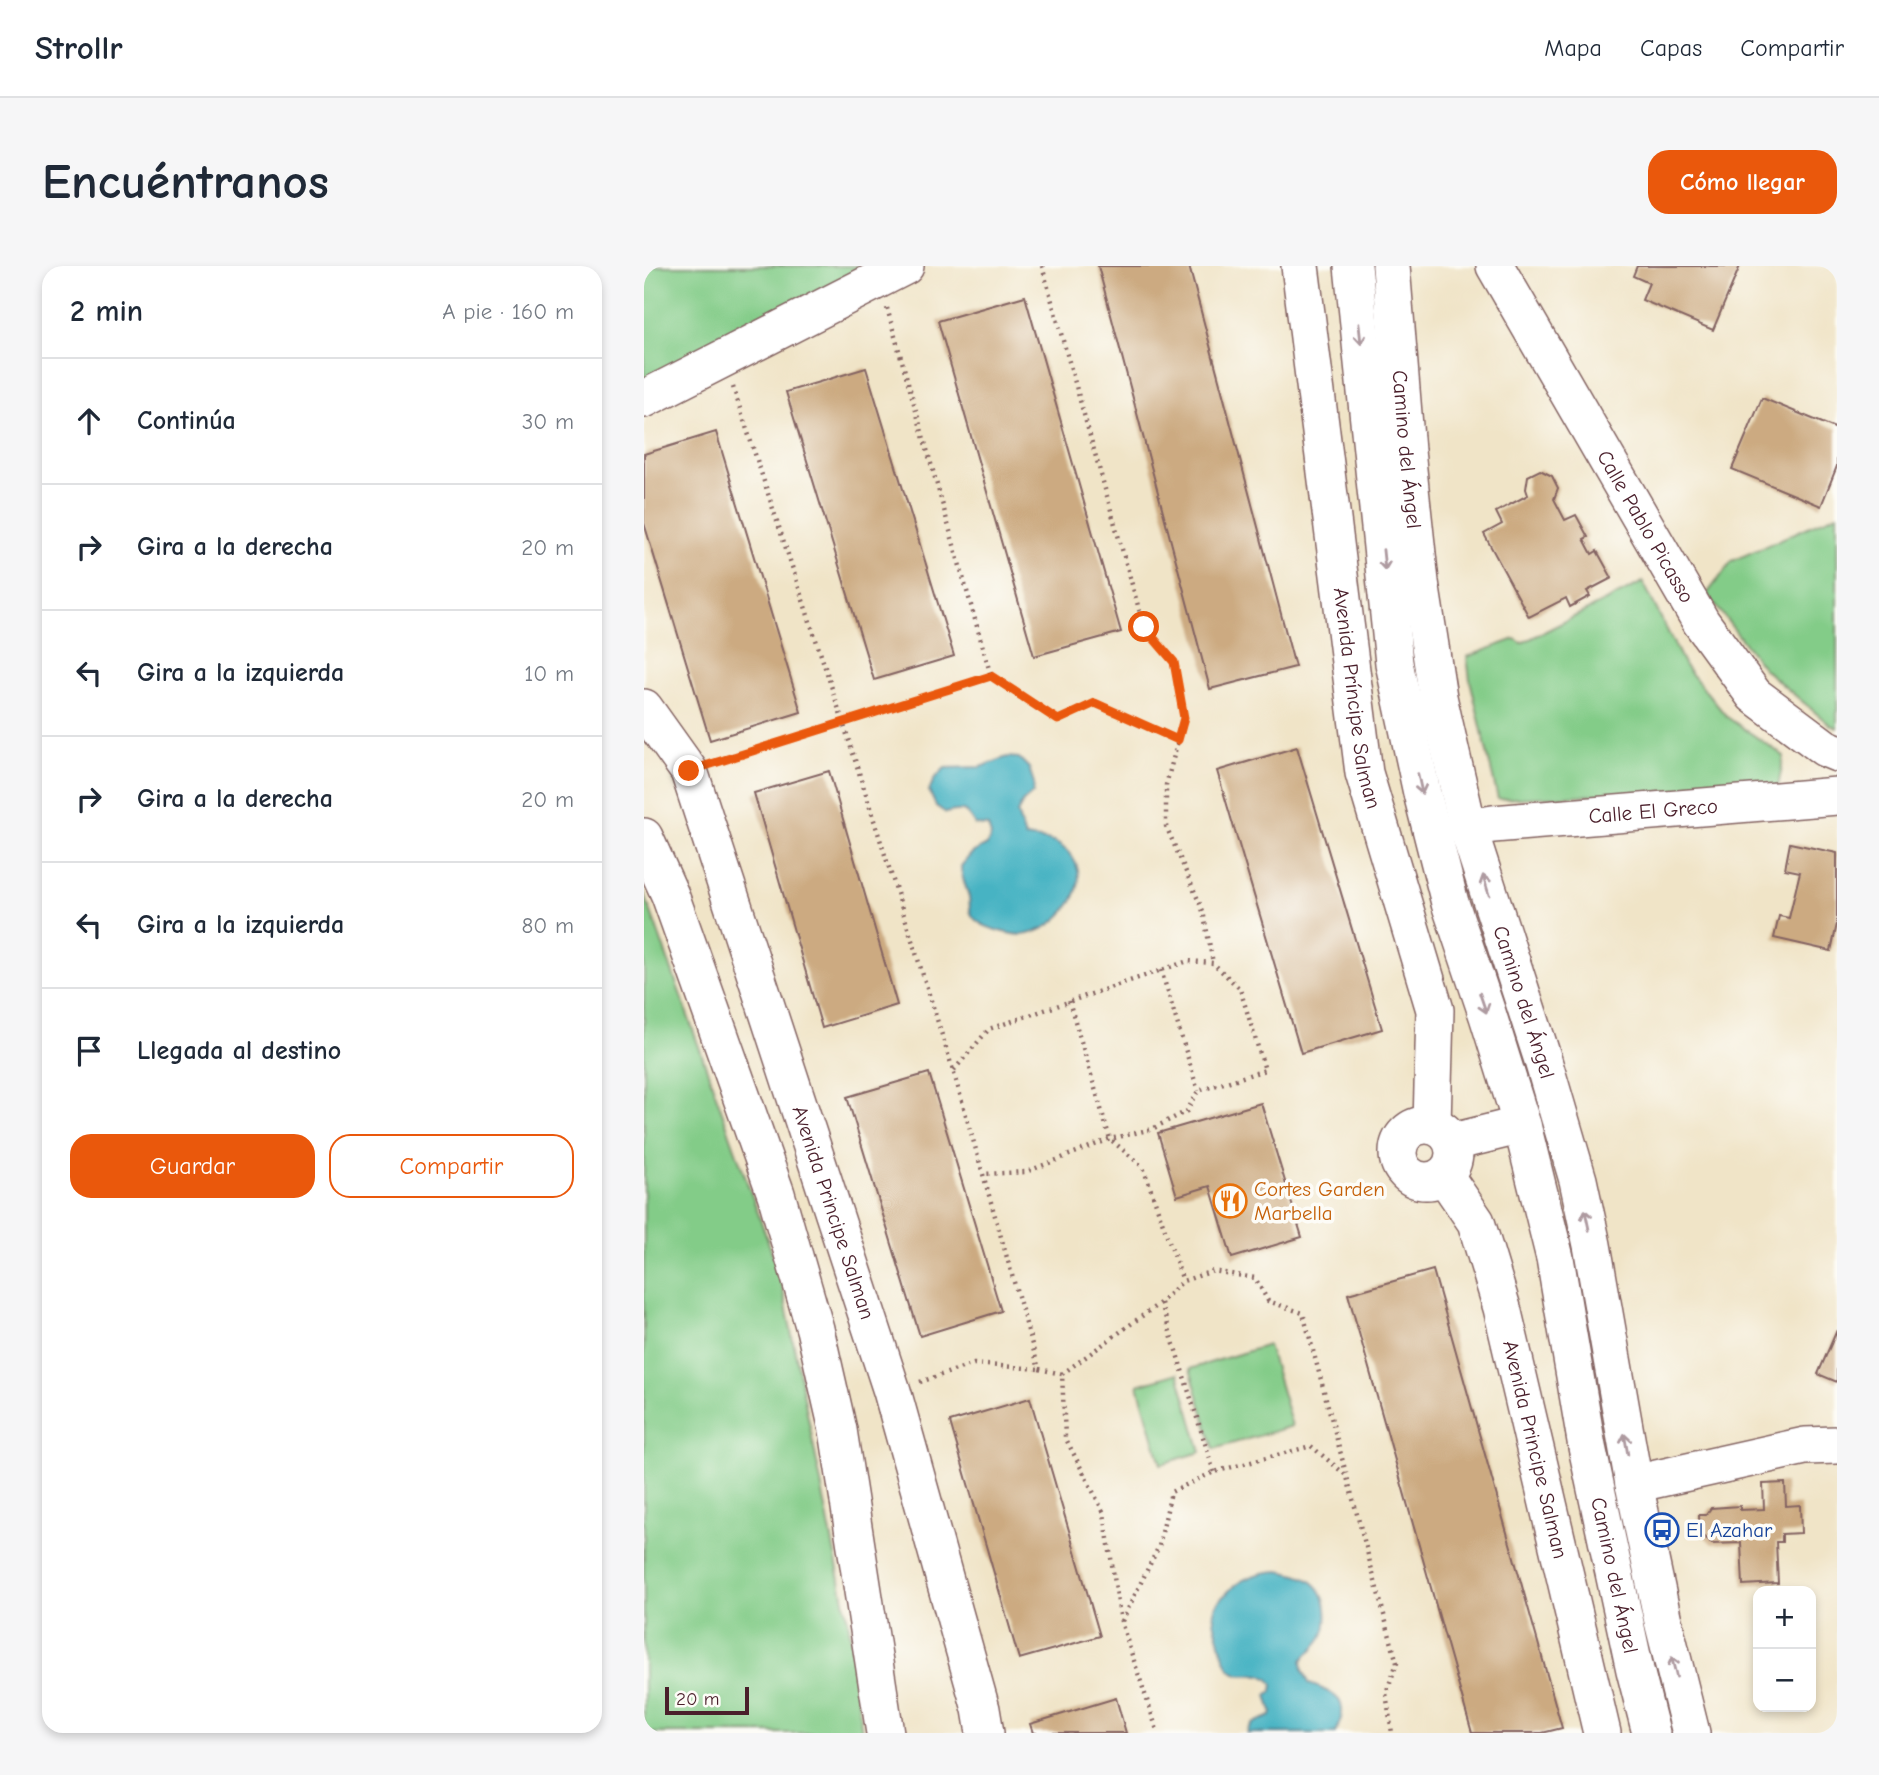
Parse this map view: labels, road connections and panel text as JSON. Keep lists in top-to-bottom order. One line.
{"streets":{"street":["Camino del Ángel","Calle Pablo Picasso","Avenida Príncipe Salman","Calle El Greco","Avenida Principe Salman"]},"crossings":[["Camino del Ángel","Calle El Greco"],["Avenida Príncipe Salman","Avenida Principe Salman"]],"places":{"restaurant":["Cortes Garden Marbella"],"bus stop":["El Azahar"]},"scale_bar":"20 m","page":{"header":"Strollr","nav":["Mapa","Capas","Compartir"],"buttons":["Cómo llegar",["Guardar","Compartir"]],"title":"Encuéntranos","heading":["2 min","A pie · 160 m"],"list":[["Continúa","30 m"],["Gira a la derecha","20 m"],["Gira a la izquierda","10 m"],["Gira a la derecha","20 m"],["Gira a la izquierda","80 m"],"Llegada al destino"],"map_buttons":["+","−"],"scale":"20 m"}}
